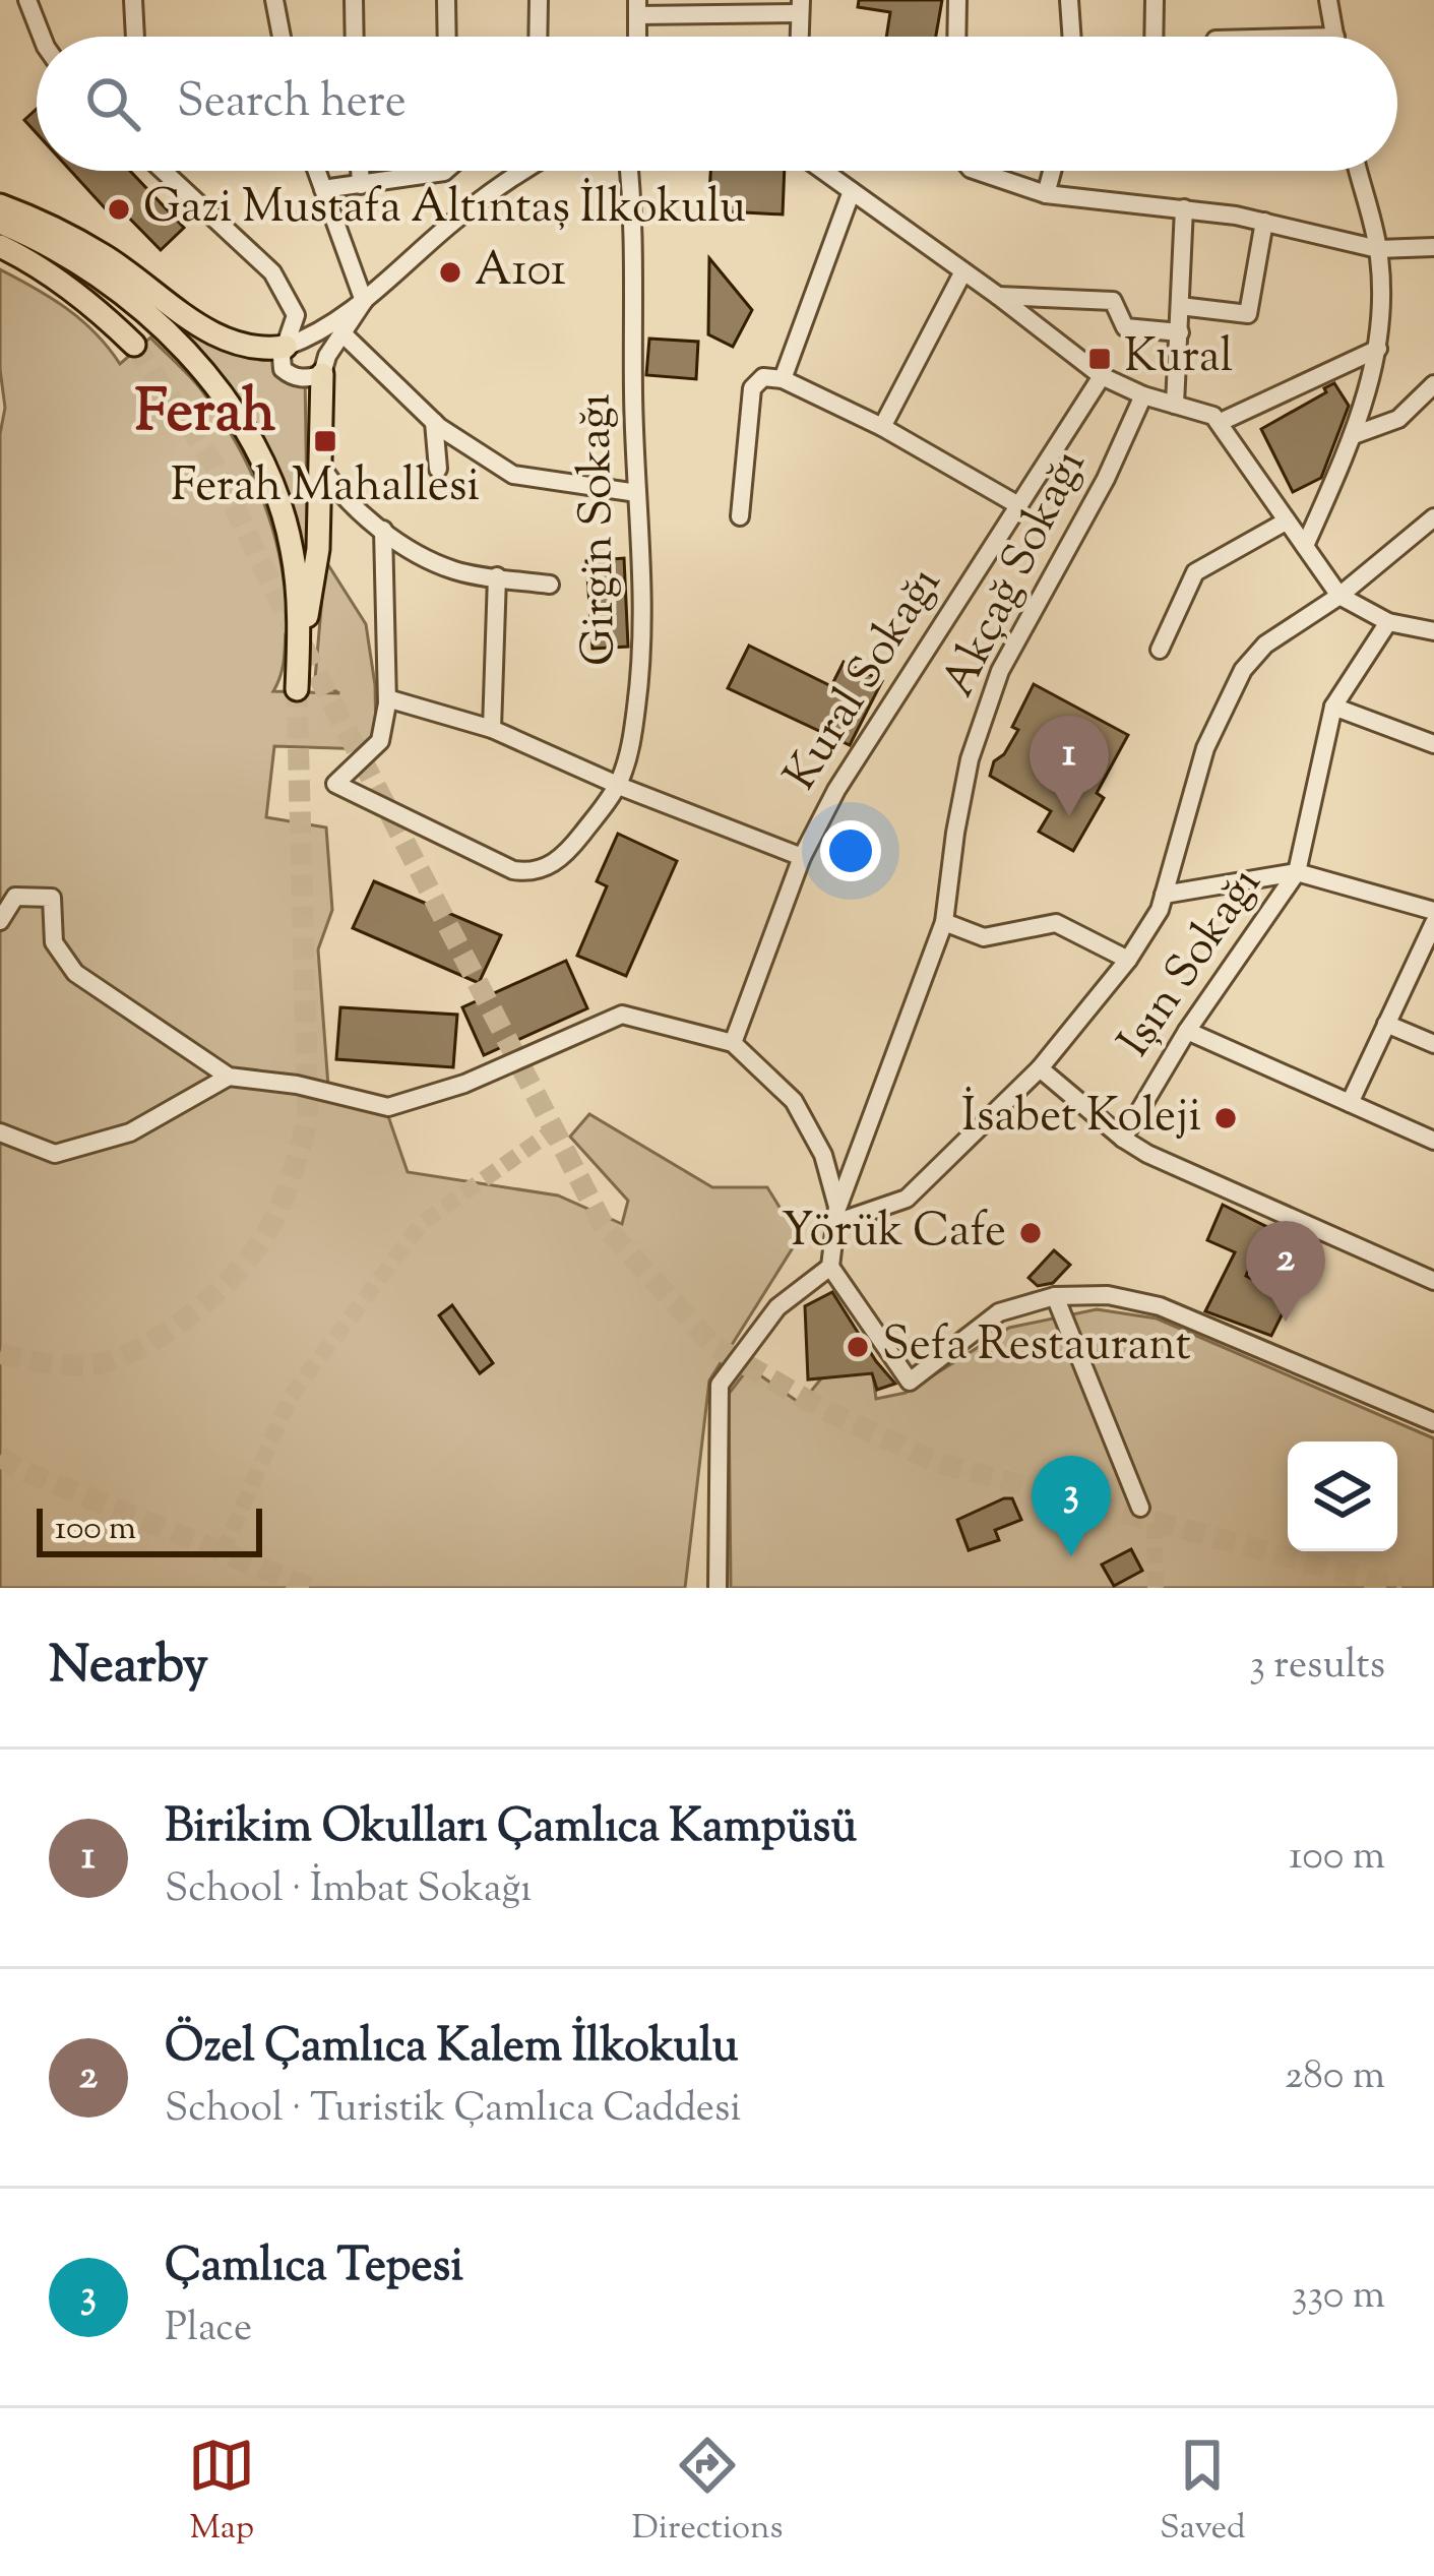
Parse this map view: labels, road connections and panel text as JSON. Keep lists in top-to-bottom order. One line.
{"streets":{"street":["Girgin Sokağı","Akçağ Sokağı","Kural Sokağı","Işın Sokağı"]},"districts":["Ferah"],"places":{"other":["Gazi Mustafa Altıntaş İlkokulu","A101","İsabet Koleji","Yörük Cafe","Sefa Restaurant"],"transit":["Kural","Ferah Mahallesi"]},"scale_bar":"100 m","page":{"search":"Search here","pins":["1","2","3"],"scale":"100 m","heading":["Nearby","3 results"],"list":[{"mark":"1","name":"Birikim Okulları Çamlıca Kampüsü","note":"School · İmbat Sokağı","value":"100 m"},{"mark":"2","name":"Özel Çamlıca Kalem İlkokulu","note":"School · Turistik Çamlıca Caddesi","value":"280 m"},{"mark":"3","name":"Çamlıca Tepesi","note":"Place","value":"330 m"}],"nav":["Map","Directions","Saved"]}}
